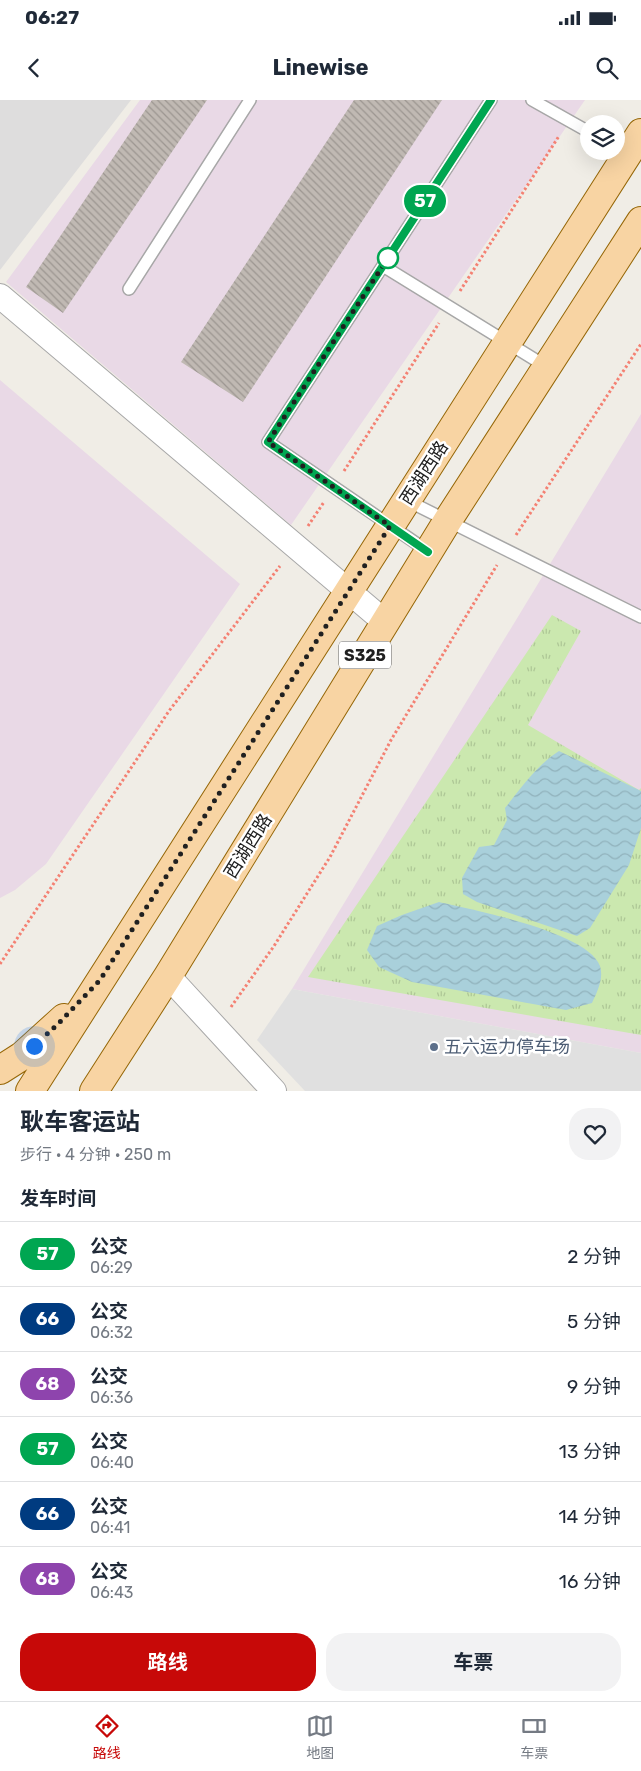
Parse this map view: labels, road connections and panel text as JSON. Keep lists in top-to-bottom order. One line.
{"streets":{"main road":["西湖西路","S325"]},"places":["五六运力停车场"],"lines":["bus line 57"],"page":{"status":"06:27","header":"Linewise","on_map":"57","heading":[["耿车客运站","步行 · 4 分钟 · 250 m"],"发车时间"],"list":[{"mark":"57","name":"公交","note":"06:29","value":"2 分钟"},{"mark":"66","name":"公交","note":"06:32","value":"5 分钟"},{"mark":"68","name":"公交","note":"06:36","value":"9 分钟"},{"mark":"57","name":"公交","note":"06:40","value":"13 分钟"},{"mark":"66","name":"公交","note":"06:41","value":"14 分钟"},{"mark":"68","name":"公交","note":"06:43","value":"16 分钟"}],"buttons":["路线","车票"],"tabs":["路线","地图","车票"]}}
